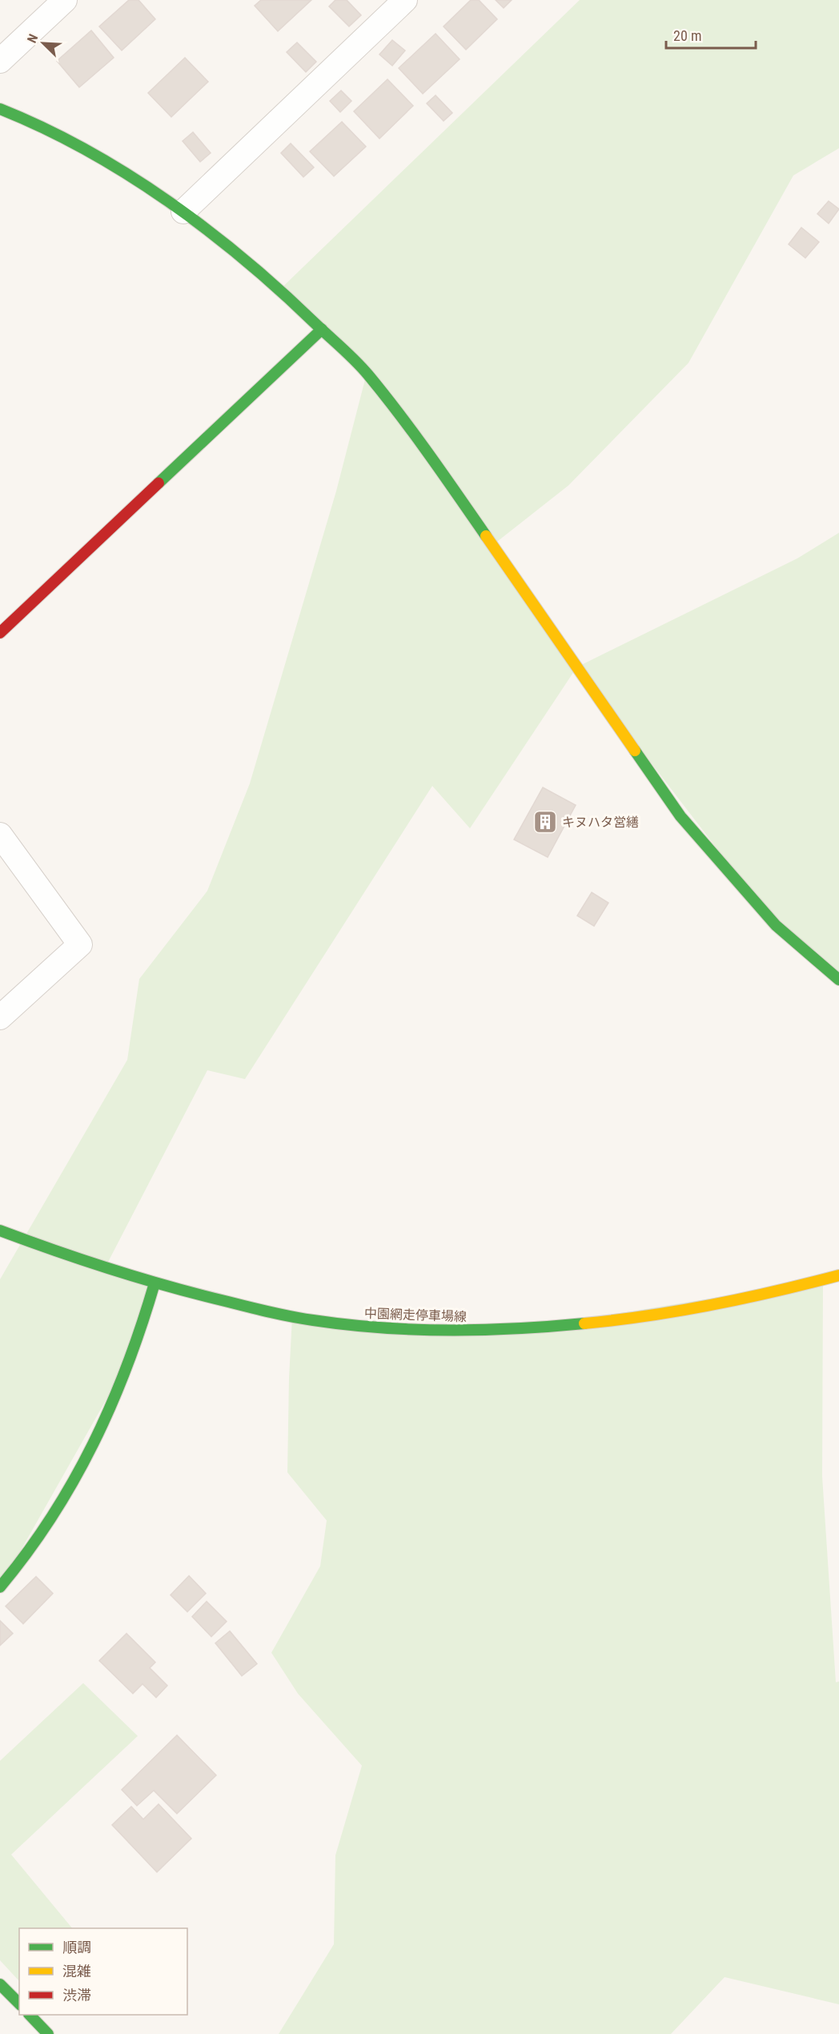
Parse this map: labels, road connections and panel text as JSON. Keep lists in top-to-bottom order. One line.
{"streets":{"street":["中園網走停車場線"]},"places":{"building":["キヌハタ営繕"]},"legend":["順調","混雑","渋滞"],"scale_bar":"20 m","north":"top left"}
